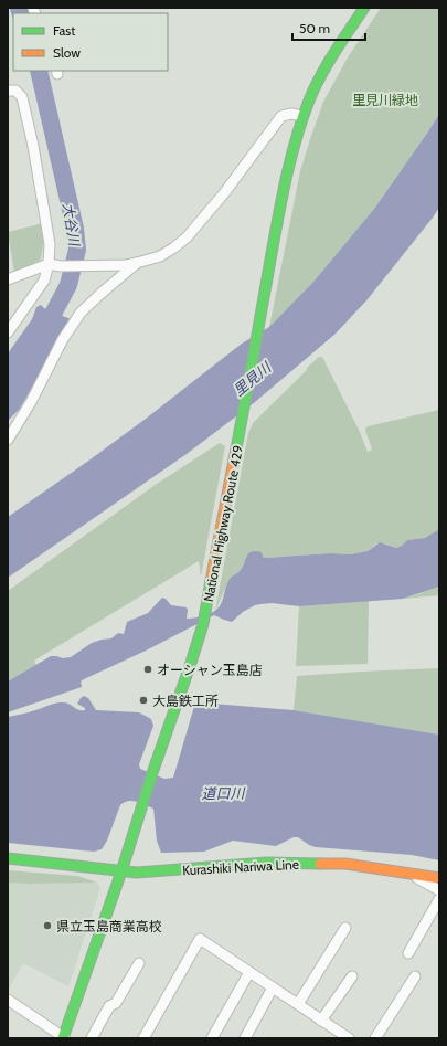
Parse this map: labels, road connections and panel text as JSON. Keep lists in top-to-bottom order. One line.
{"streets":{"main road":["National Highway Route 429","Kurashiki Nariwa Line"]},"crossings":[["National Highway Route 429","Kurashiki Nariwa Line"]],"water":["大谷川","里見川","道口川"],"parks":["里見川緑地"],"places":["オーシャン玉島店","大島鉄工所","県立玉島商業高校"],"legend":["Fast","Slow"],"scale_bar":"50 m"}
